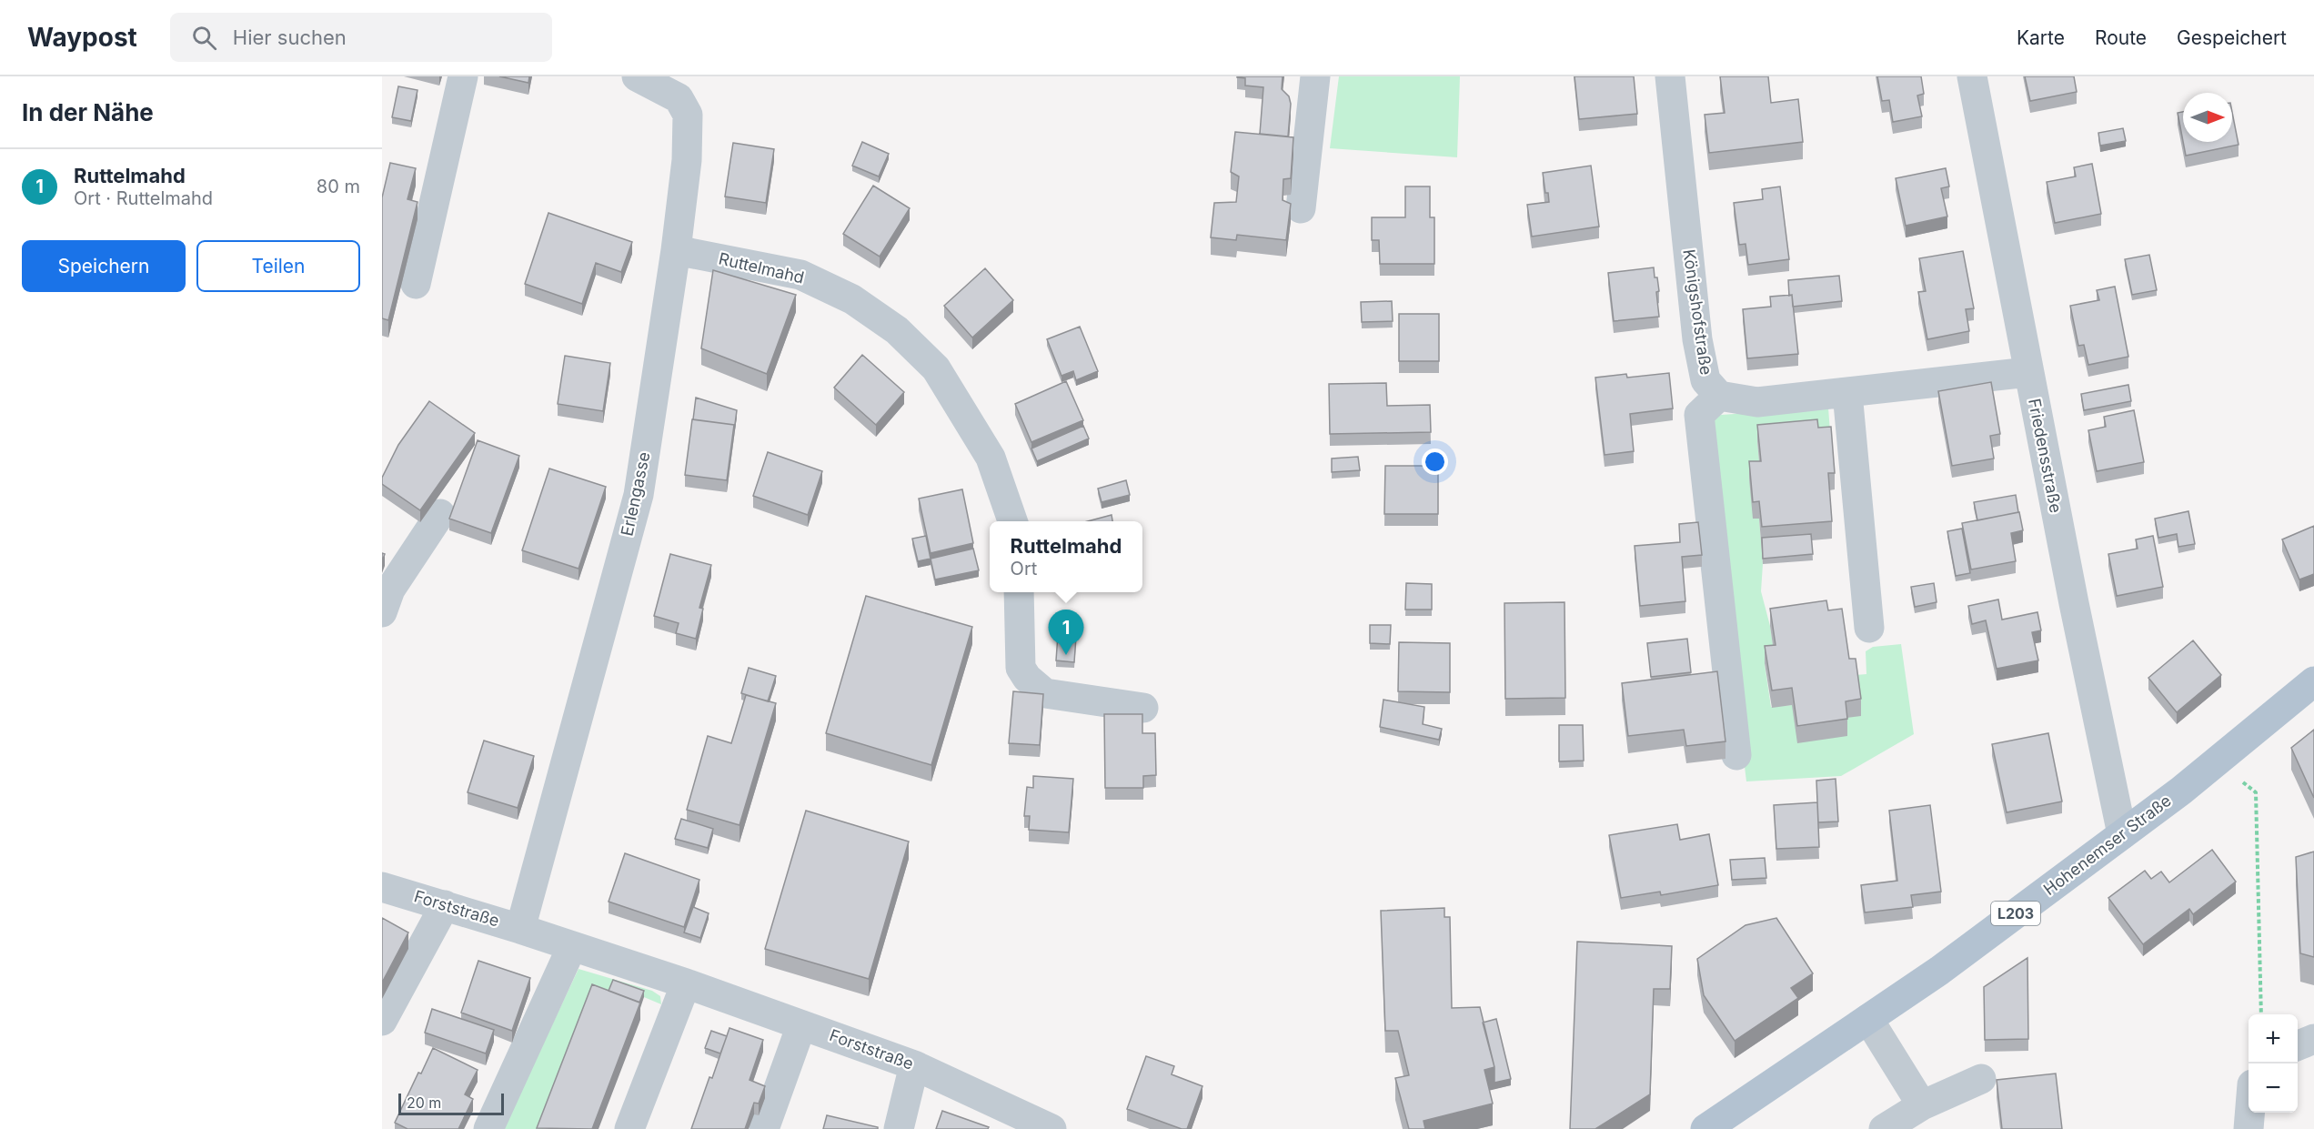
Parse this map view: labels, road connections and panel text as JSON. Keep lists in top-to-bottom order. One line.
{"streets":{"main road":["Hohenemser Straße","L203"],"street":["Ruttelmahd","Königshofstraße","Friedensstraße","Erlengasse","Forststraße"]},"crossings":[["Ruttelmahd","Erlengasse"],["Königshofstraße","Friedensstraße"],["Friedensstraße","Hohenemser Straße"],["Erlengasse","Forststraße"]],"scale_bar":"20 m","north":"right","page":{"header":"Waypost","search":"Hier suchen","nav":["Karte","Route","Gespeichert"],"heading":"In der Nähe","list":[{"mark":"1","name":"Ruttelmahd","note":"Ort · Ruttelmahd","value":"80 m"}],"buttons":["Speichern","Teilen"],"popup":["Ruttelmahd","Ort"],"pins":"1","map_buttons":["+","−"],"scale":"20 m"}}
